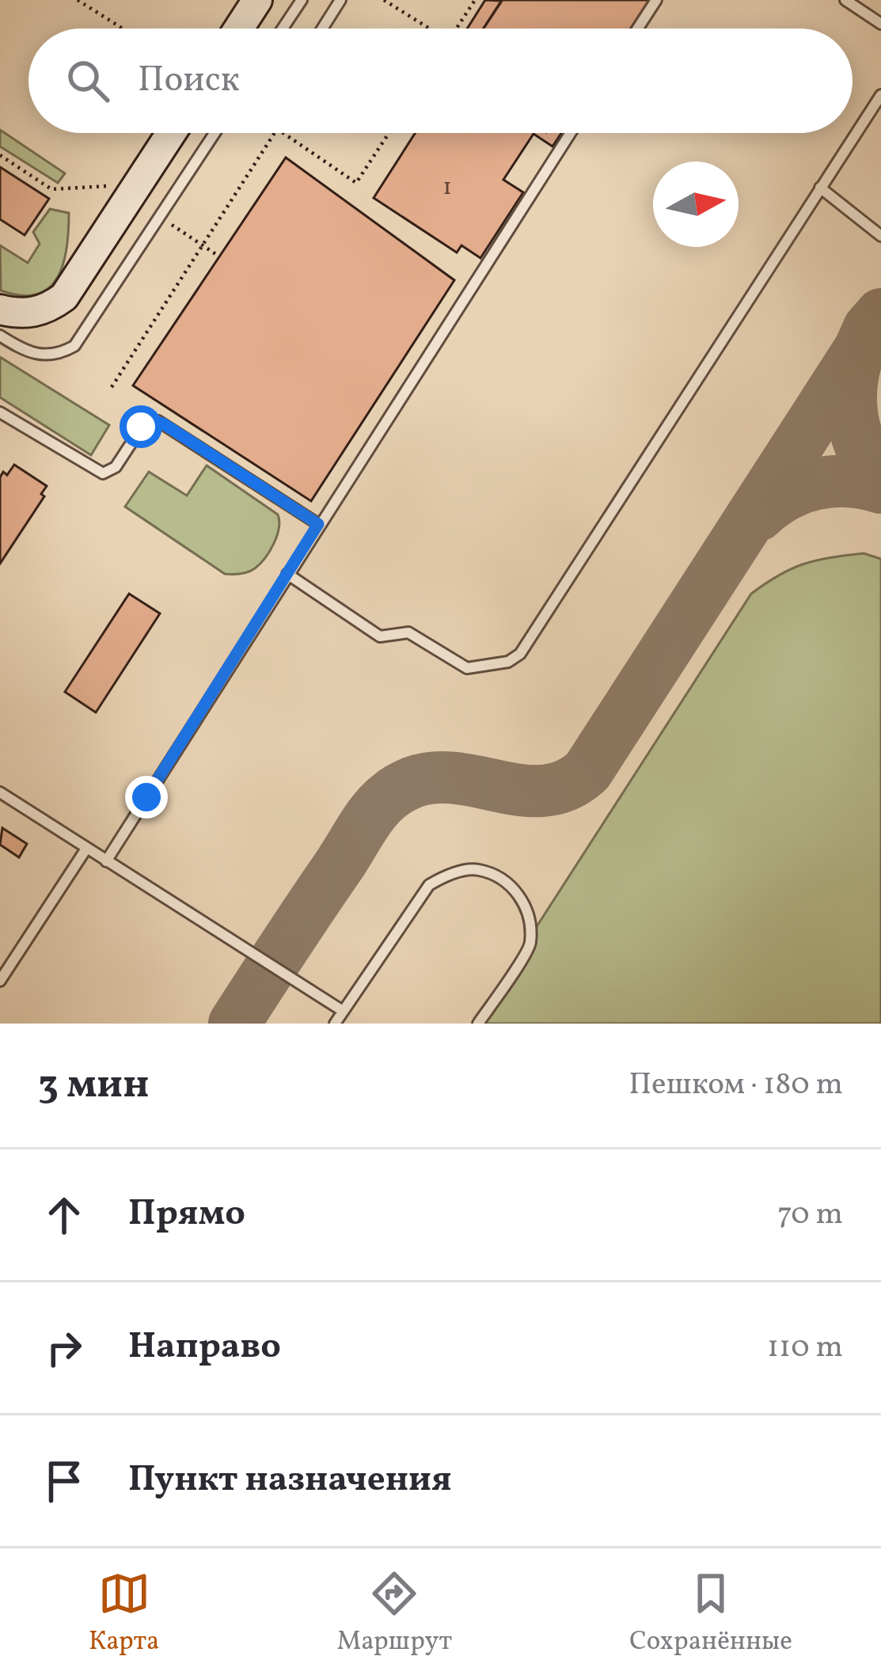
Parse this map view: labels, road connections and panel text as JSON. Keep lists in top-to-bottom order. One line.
{"house_numbers":["1"],"north":"right","page":{"search":"Поиск","heading":["3 мин","Пешком · 180 m"],"list":[["Прямо","70 m"],["Направо","110 m"],"Пункт назначения"],"nav":["Карта","Маршрут","Сохранённые"]}}
